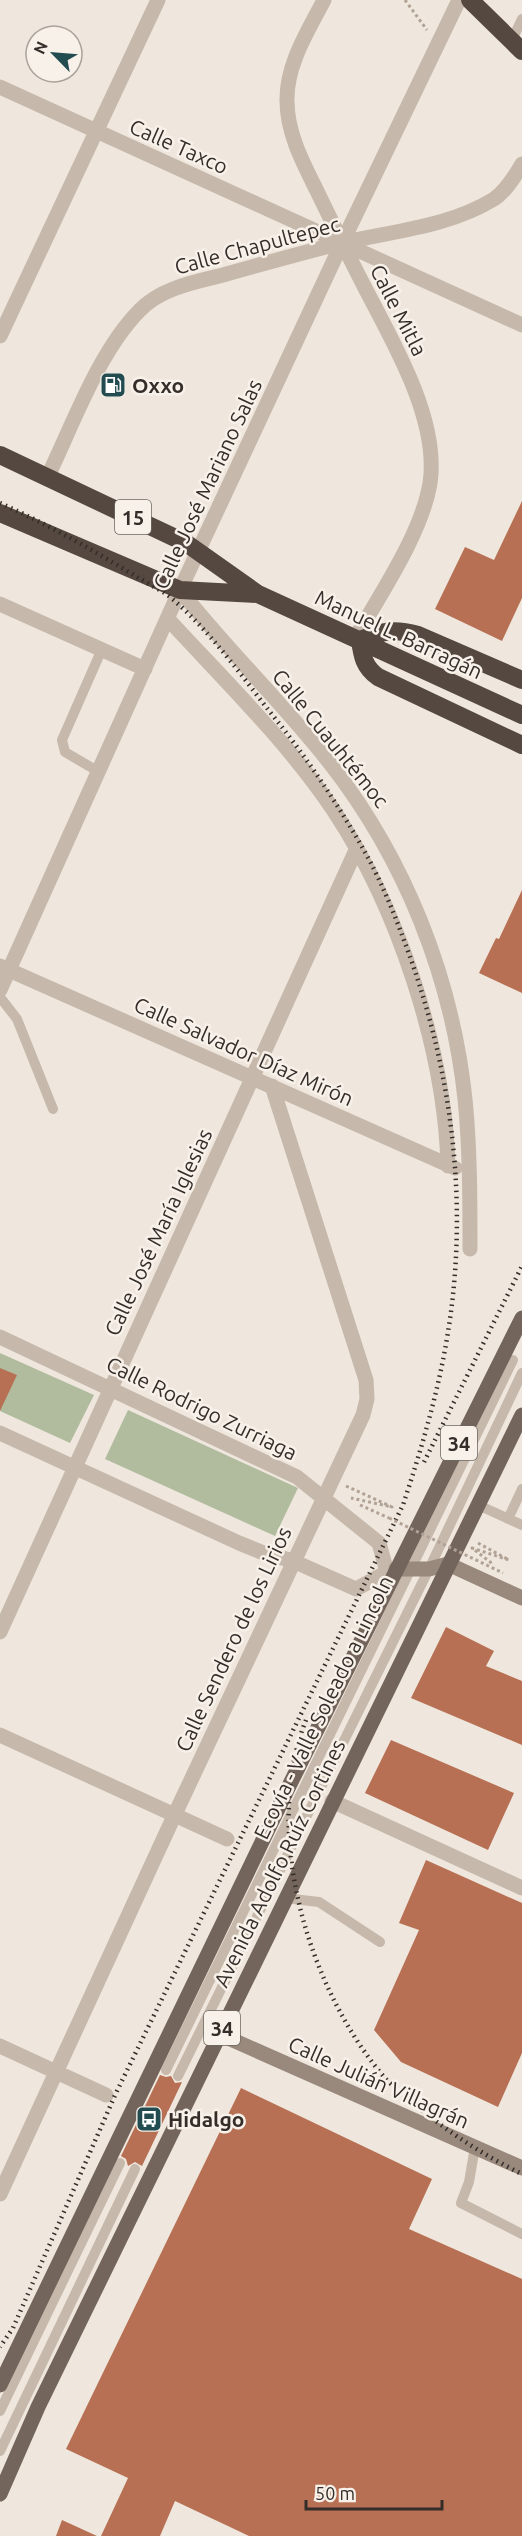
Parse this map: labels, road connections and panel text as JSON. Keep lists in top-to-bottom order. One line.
{"streets":{"highway":["15","Manuel L. Barragán"],"main road":["34","Avenida Adolfo Ruíz Cortines"],"street":["Calle Taxco","Calle Chapultepec","Calle Mitla","Calle José Mariano Salas","Calle Cuauhtémoc","Calle Salvador Díaz Mirón","Calle José María Iglesias","Calle Rodrigo Zurriaga","Calle Sendero de los Lirios","Calle Julián Villagrán"],"lane":["Ecovía - Valle Soleado a Lincoln"]},"crossings":[["Calle Taxco","Calle Chapultepec"],["Calle Taxco","Calle Mitla"],["Calle Taxco","Calle José Mariano Salas"],["Calle Chapultepec","Calle Mitla"],["Calle Chapultepec","Calle José Mariano Salas"],["Calle Chapultepec","Manuel L. Barragán"],["Calle Mitla","Calle José Mariano Salas"],["Calle Mitla","Manuel L. Barragán"],["Calle José Mariano Salas","Manuel L. Barragán"],["Calle José Mariano Salas","Calle Cuauhtémoc"],["Calle José Mariano Salas","Calle Salvador Díaz Mirón"],["Manuel L. Barragán","Calle Cuauhtémoc"],["Calle Cuauhtémoc","Calle Salvador Díaz Mirón"],["Calle Cuauhtémoc","Calle José María Iglesias"],["Calle Salvador Díaz Mirón","Calle José María Iglesias"],["Calle Salvador Díaz Mirón","Calle Sendero de los Lirios"],["Calle José María Iglesias","Calle Rodrigo Zurriaga"],["Calle Rodrigo Zurriaga","Calle Sendero de los Lirios"],["Calle Rodrigo Zurriaga","Ecovía - Valle Soleado a Lincoln"],["Calle Rodrigo Zurriaga","Avenida Adolfo Ruíz Cortines"],["Ecovía - Valle Soleado a Lincoln","Avenida Adolfo Ruíz Cortines"],["Avenida Adolfo Ruíz Cortines","Calle Julián Villagrán"]],"places":{"fuel station":["Oxxo"],"bus stop":["Hidalgo"]},"scale_bar":"50 m","north":"top left"}
